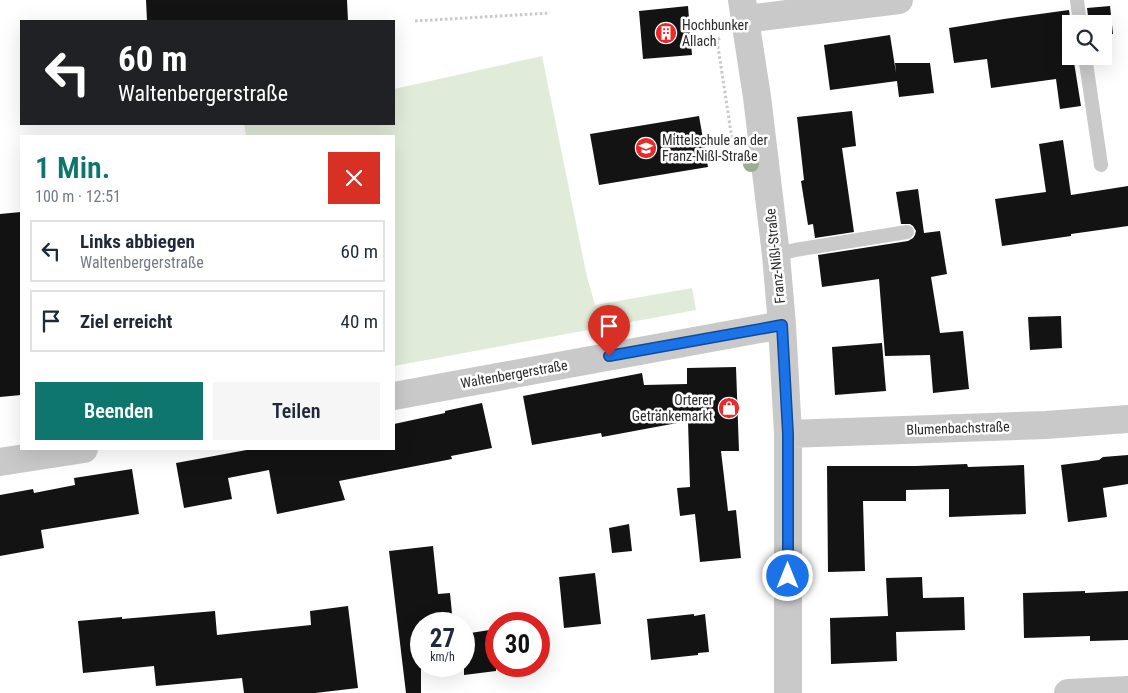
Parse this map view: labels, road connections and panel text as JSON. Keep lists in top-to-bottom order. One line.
{"streets":{"street":["Franz-Nißl-Straße","Waltenbergerstraße","Blumenbachstraße"]},"crossings":[["Franz-Nißl-Straße","Waltenbergerstraße"],["Franz-Nißl-Straße","Blumenbachstraße"]],"places":{"building":["Hochbunker Allach"],"school or university":["Mittelschule an der Franz-Nißl-Straße"],"shop":["Orterer Getränkemarkt"]},"page":{"turn":["60 m","Waltenbergerstraße"],"heading":["1 Min.","100 m · 12:51"],"list":[{"name":"Links abbiegen","note":"Waltenbergerstraße","value":"60 m"},{"name":"Ziel erreicht","value":"40 m"}],"buttons":["Beenden","Teilen"],"speed":"27 km/h","limit":"30"}}
